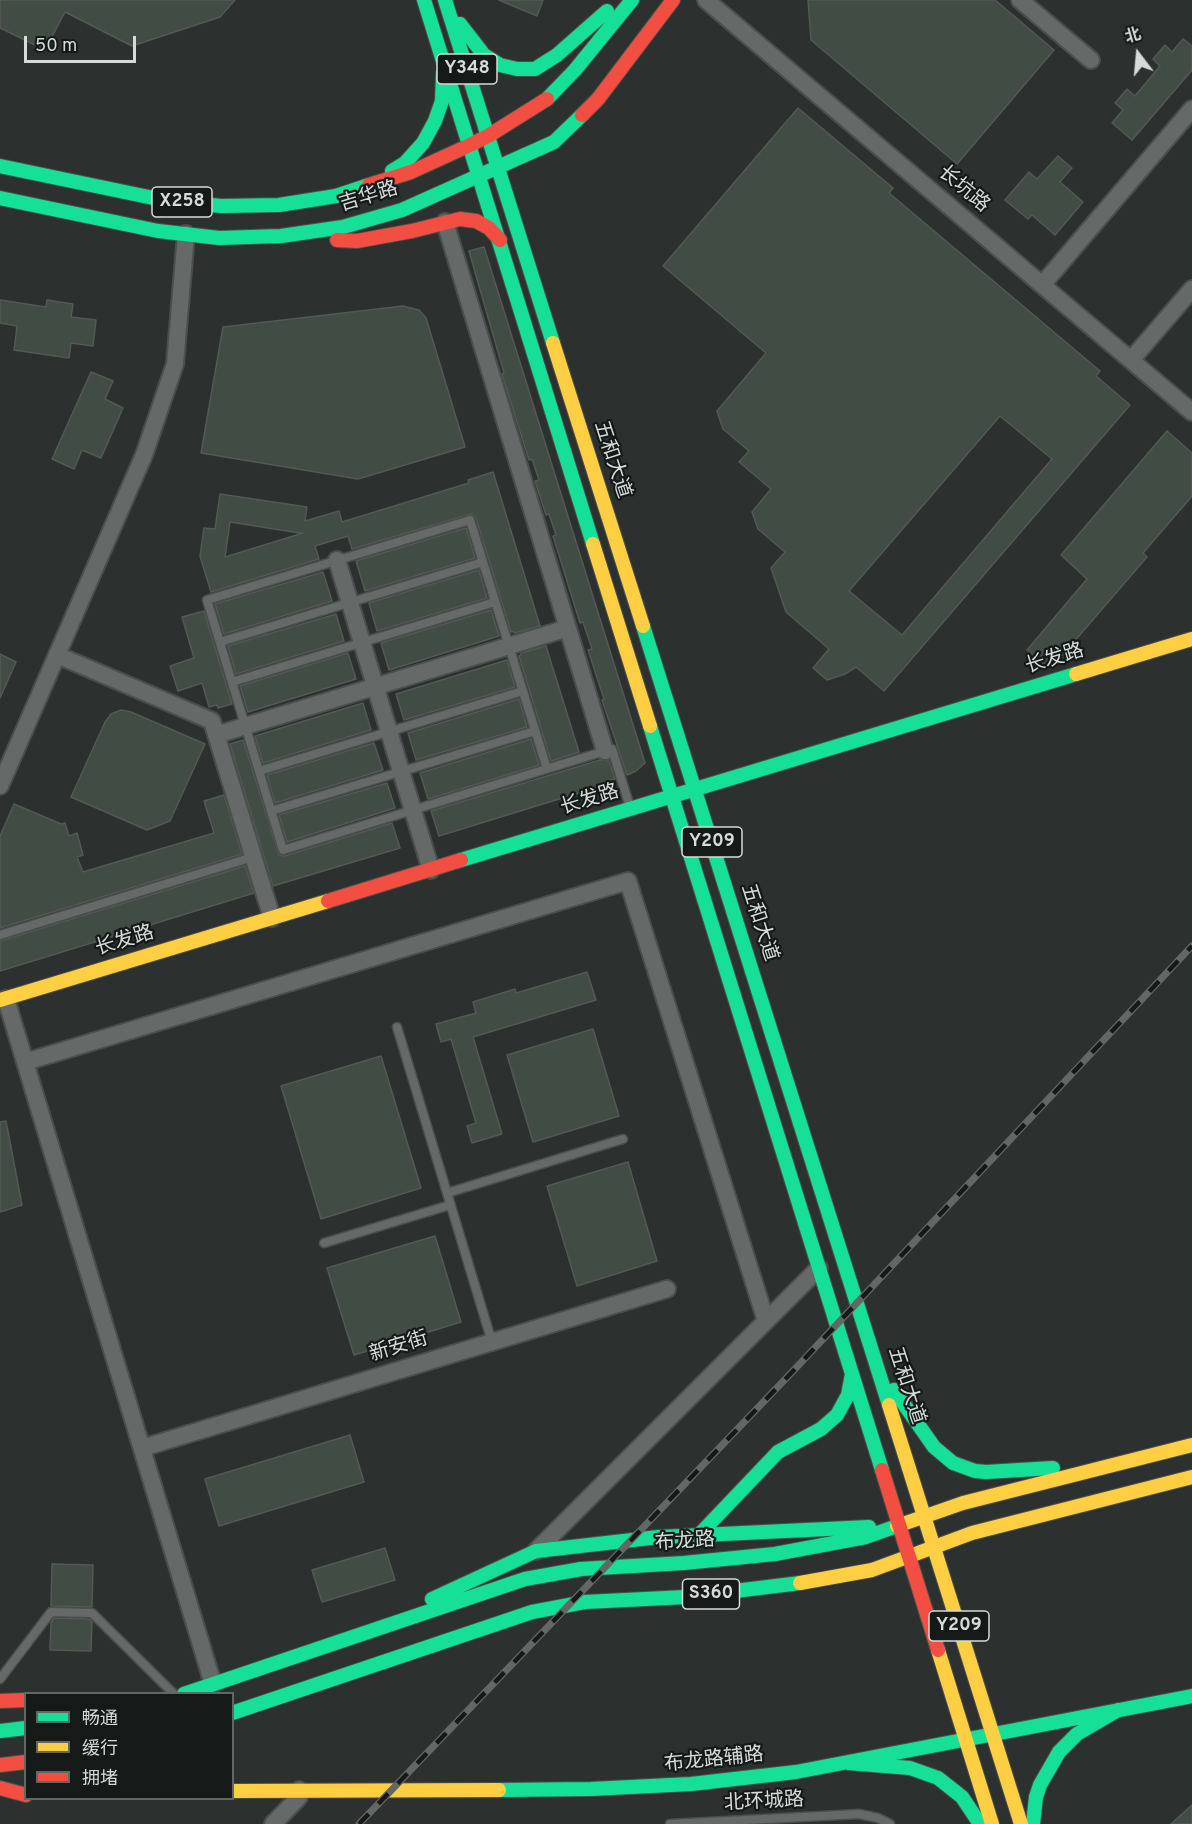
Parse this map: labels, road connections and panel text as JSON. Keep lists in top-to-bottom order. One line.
{"streets":{"main road":["Y348","吉华路","X258","五和大道","长发路","Y209","布龙路","S360","布龙路辅路"],"street":["长坑路","新安街"],"lane":["北环城路"]},"crossings":[["吉华路","五和大道"],["五和大道","长发路"],["五和大道","布龙路"],["五和大道","S360"],["五和大道","布龙路辅路"]],"legend":["畅通","缓行","拥堵"],"scale_bar":"50 m","north":"top"}
